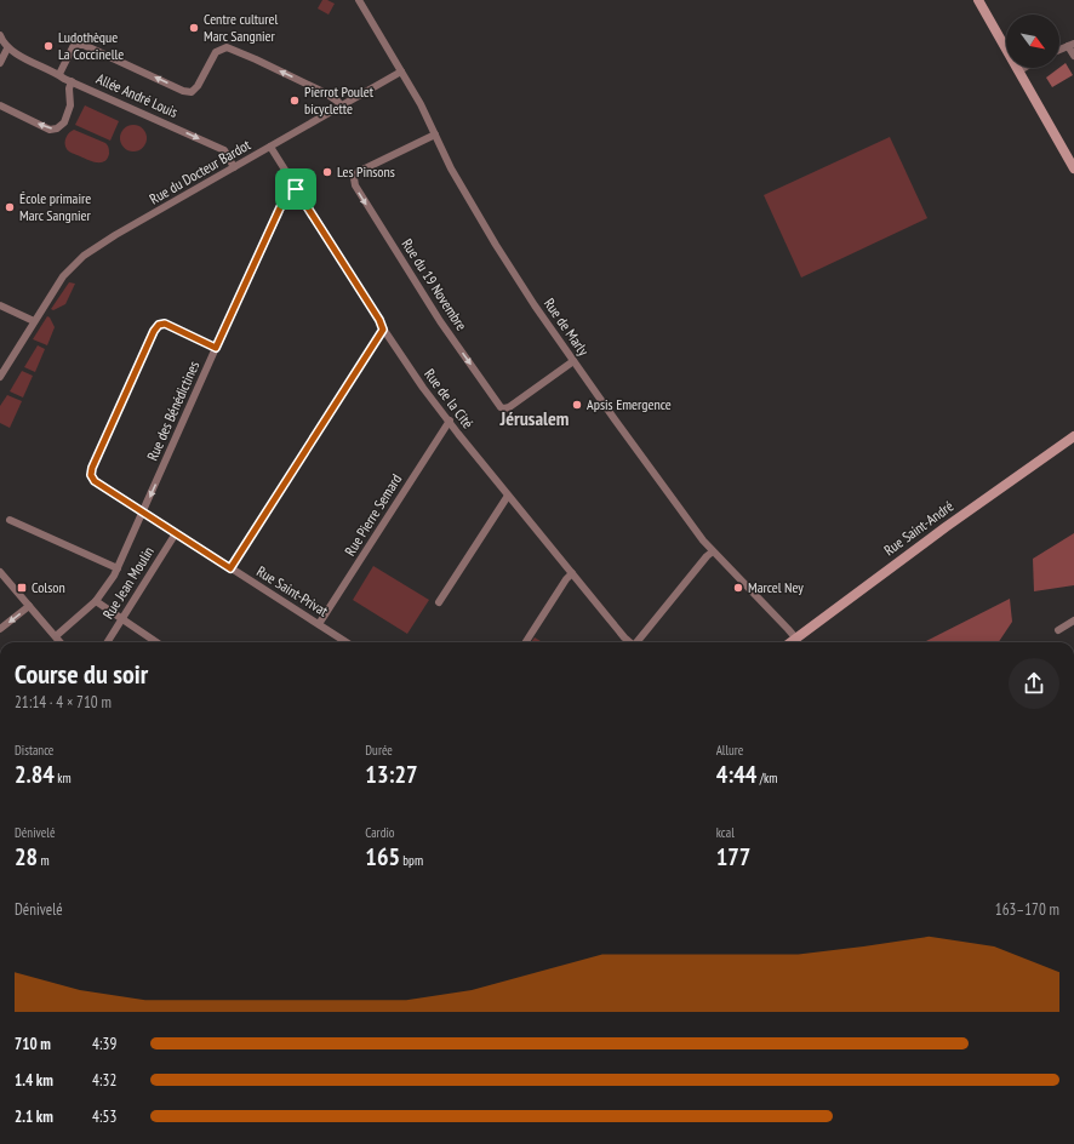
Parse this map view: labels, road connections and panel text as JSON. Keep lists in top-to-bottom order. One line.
{"streets":{"street":["Allée André Louis","Rue du Docteur Bardot","Rue du 19 Novembre","Rue de Marly","Rue de la Cité","Rue des Bénédictines","Rue Pierre Semard","Rue Saint-André","Rue Jean Moulin","Rue Saint-Privat"]},"crossings":[["Allée André Louis","Rue du Docteur Bardot"],["Rue du Docteur Bardot","Rue de Marly"],["Rue du Docteur Bardot","Rue de la Cité"],["Rue du 19 Novembre","Rue de Marly"],["Rue de Marly","Rue Saint-André"],["Rue de la Cité","Rue des Bénédictines"],["Rue de la Cité","Rue Pierre Semard"],["Rue des Bénédictines","Rue Saint-Privat"],["Rue Pierre Semard","Rue Saint-Privat"],["Rue Jean Moulin","Rue Saint-Privat"]],"one_way":["Allée André Louis","Rue des Bénédictines"],"districts":["Jérusalem"],"places":{"other":["Centre culturel Marc Sangnier","Ludothèque La Coccinelle","Pierrot Poulet bicyclette","Les Pinsons","École primaire Marc Sangnier","Apsis Emergence","Marcel Ney"],"transit":["Colson"]},"north":"bottom right","page":{"heading":["Course du soir","21:14 · 4 × 710 m"],"stats":[["Distance","2.84 km"],["Durée","13:27"],["Allure","4:44 /km"],["Dénivelé","28 m"],["Cardio","165 bpm"],["kcal","177"]],"chart":["Dénivelé","163–170 m"],"list":[{"name":"710 m","note":"4:39"},{"name":"1.4 km","note":"4:32"},{"name":"2.1 km","note":"4:53"}]}}
